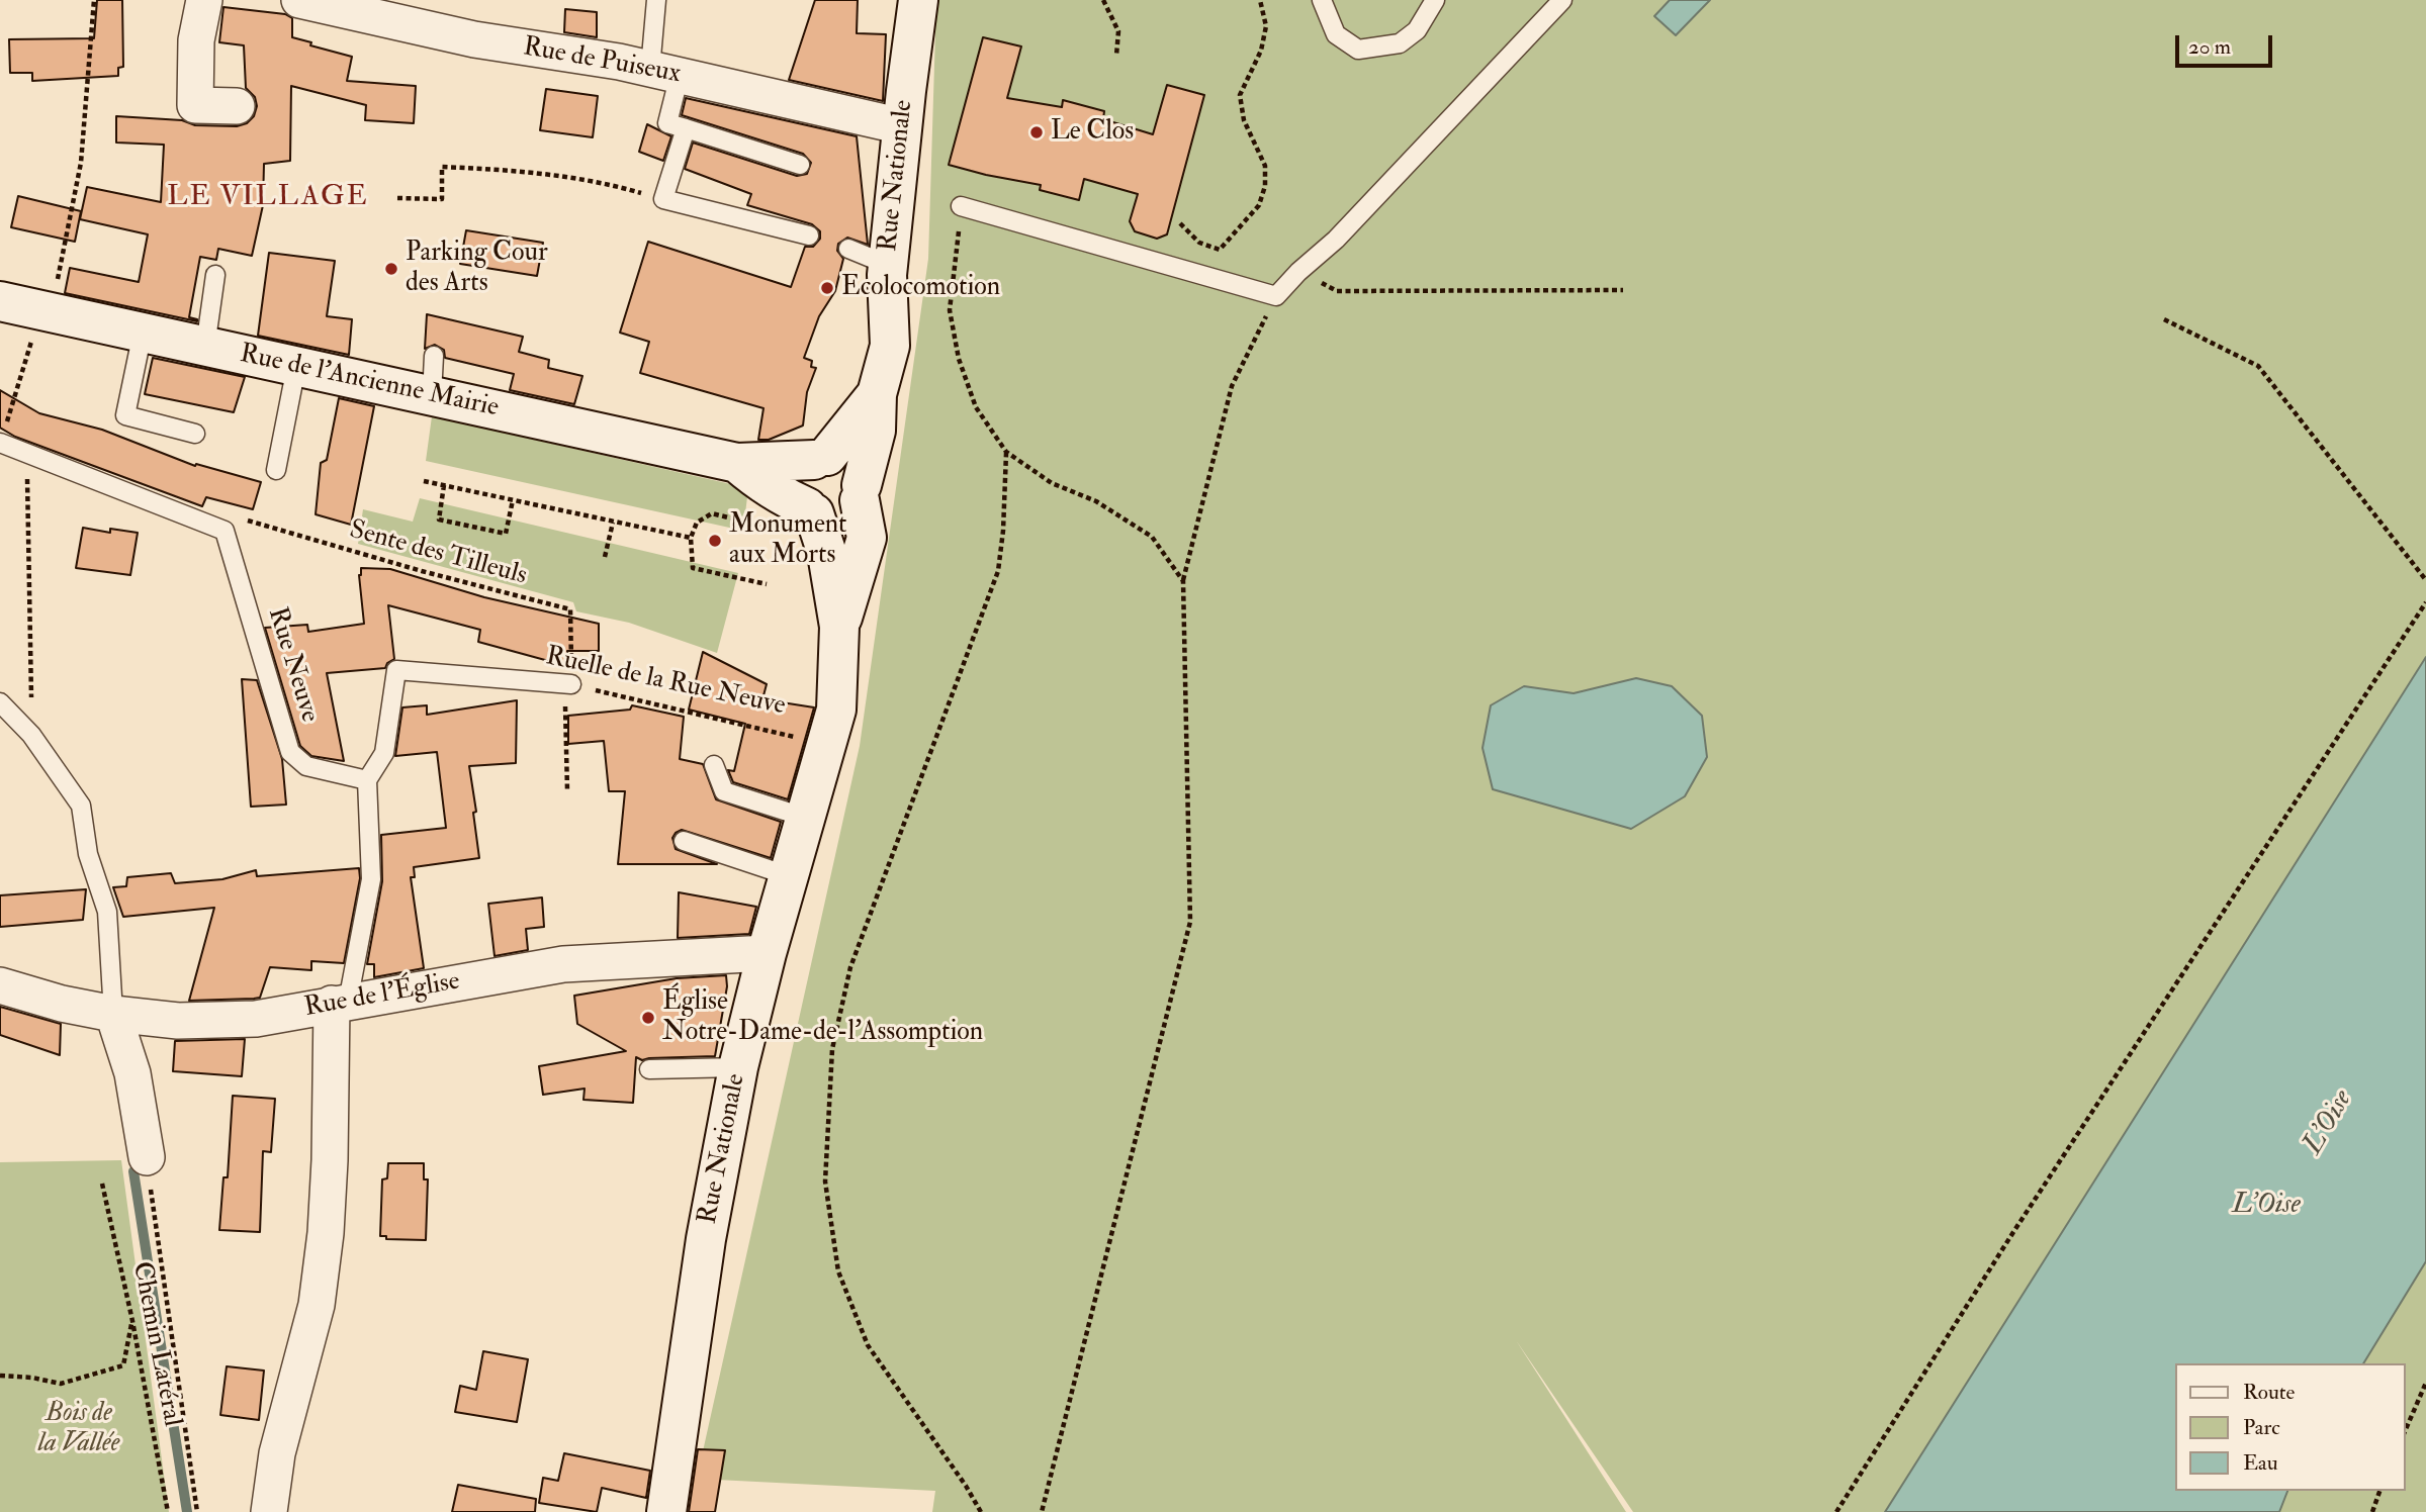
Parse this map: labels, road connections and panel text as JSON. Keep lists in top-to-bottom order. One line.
{"streets":{"street":["Rue de Puiseux","Rue Nationale","Rue de l'Ancienne Mairie","Rue de l'Église"],"lane":["Rue Neuve","Ruelle de la Rue Neuve"],"path":["Sente des Tilleuls","Chemin Latéral"]},"crossings":[["Rue de Puiseux","Rue Nationale"],["Rue Nationale","Rue de l'Ancienne Mairie"],["Rue Nationale","Ruelle de la Rue Neuve"],["Rue Nationale","Rue de l'Église"],["Sente des Tilleuls","Rue Neuve"],["Sente des Tilleuls","Ruelle de la Rue Neuve"],["Rue Neuve","Ruelle de la Rue Neuve"]],"districts":["LE VILLAGE"],"water":["L'Oise","L’Oise"],"parks":["Bois de la Vallée"],"places":["Le Clos","Parking Cour des Arts","Ecolocomotion","Monument aux Morts","Église Notre-Dame-de-l'Assomption"],"legend":["Route","Parc","Eau"],"scale_bar":"20 m"}
